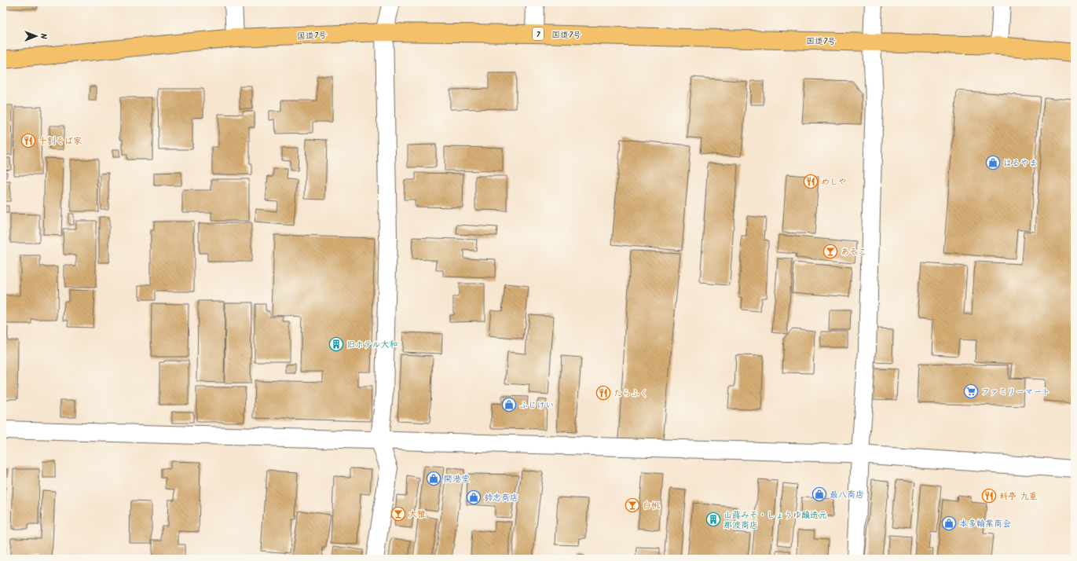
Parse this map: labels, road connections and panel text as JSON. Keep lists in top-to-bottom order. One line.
{"streets":{"highway":["7","国道7号"]},"places":{"restaurant":["十割そば家","めしや","たらふく","料亭 九重"],"shop":["はるやま","ふじけい","開港堂","最八商店","鈴忠商店","本多輪業商会"],"bar":["あそこ","白帆","大雅"],"building":["旧ホテル大和","山蕗みそ・しょうゆ醸造元 那波商店"],"supermarket":["ファミリーマート"]},"north":"right"}
